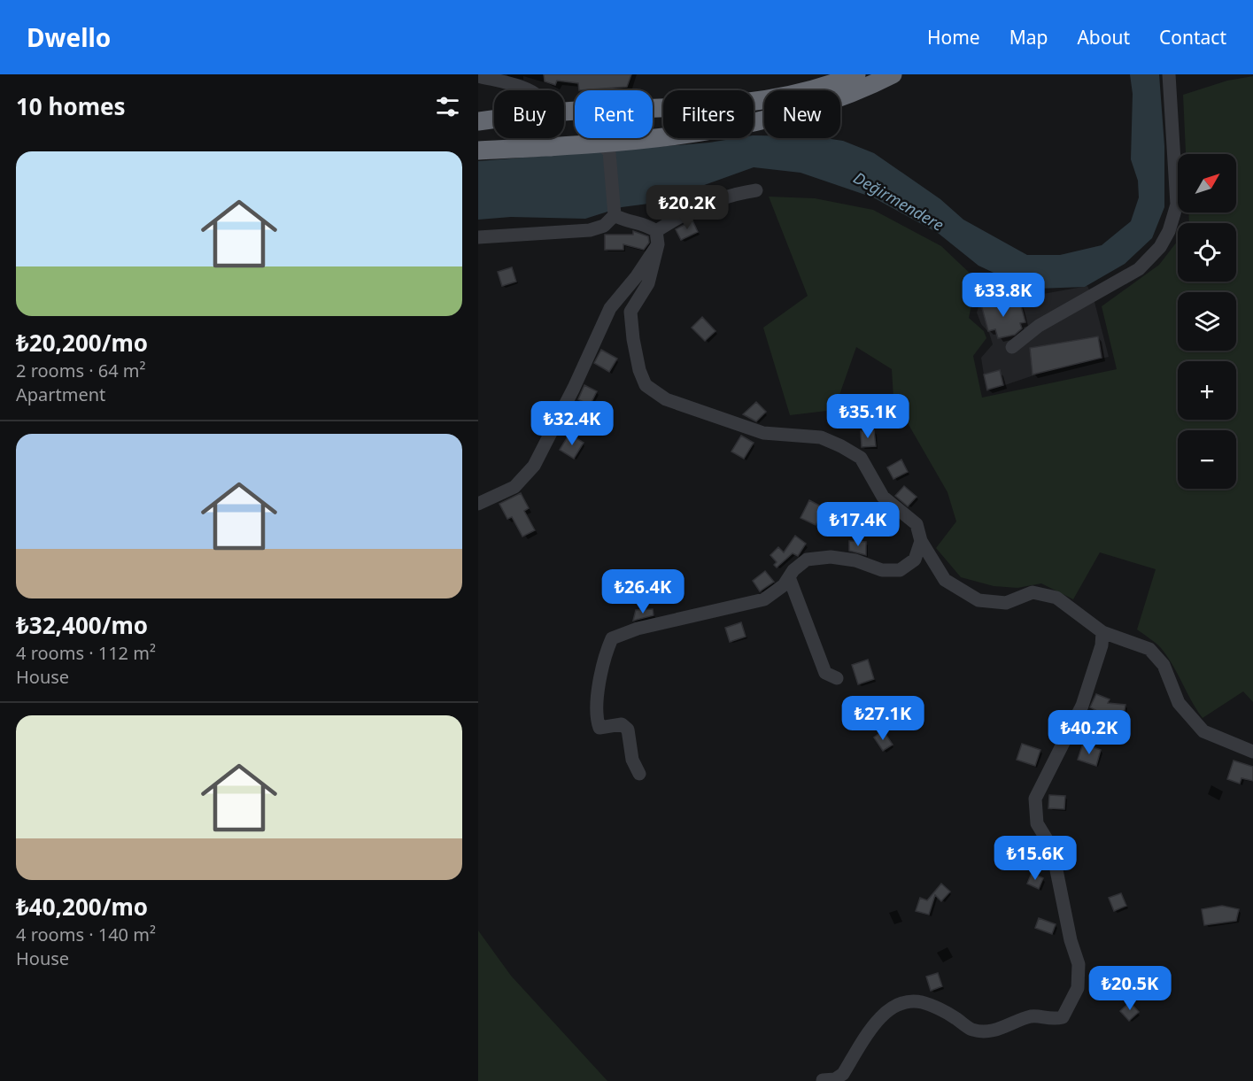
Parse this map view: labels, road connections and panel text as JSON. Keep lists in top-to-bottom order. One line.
{"water":["Değirmendere"],"north":"top right","page":{"header":"Dwello","nav":["Home","Map","About","Contact"],"heading":"10 homes","chip":["Buy","Rent","Filters","New"],"list":[{"name":"₺20,200/mo","note":"2 rooms · 64 m² · Apartment"},{"name":"₺32,400/mo","note":"4 rooms · 112 m² · House"},{"name":"₺40,200/mo","note":"4 rooms · 140 m² · House"}],"map_buttons":["+","−"],"price":["₺20.2K","₺33.8K","₺35.1K","₺32.4K","₺17.4K","₺26.4K","₺27.1K","₺40.2K","₺15.6K","₺20.5K"]}}
